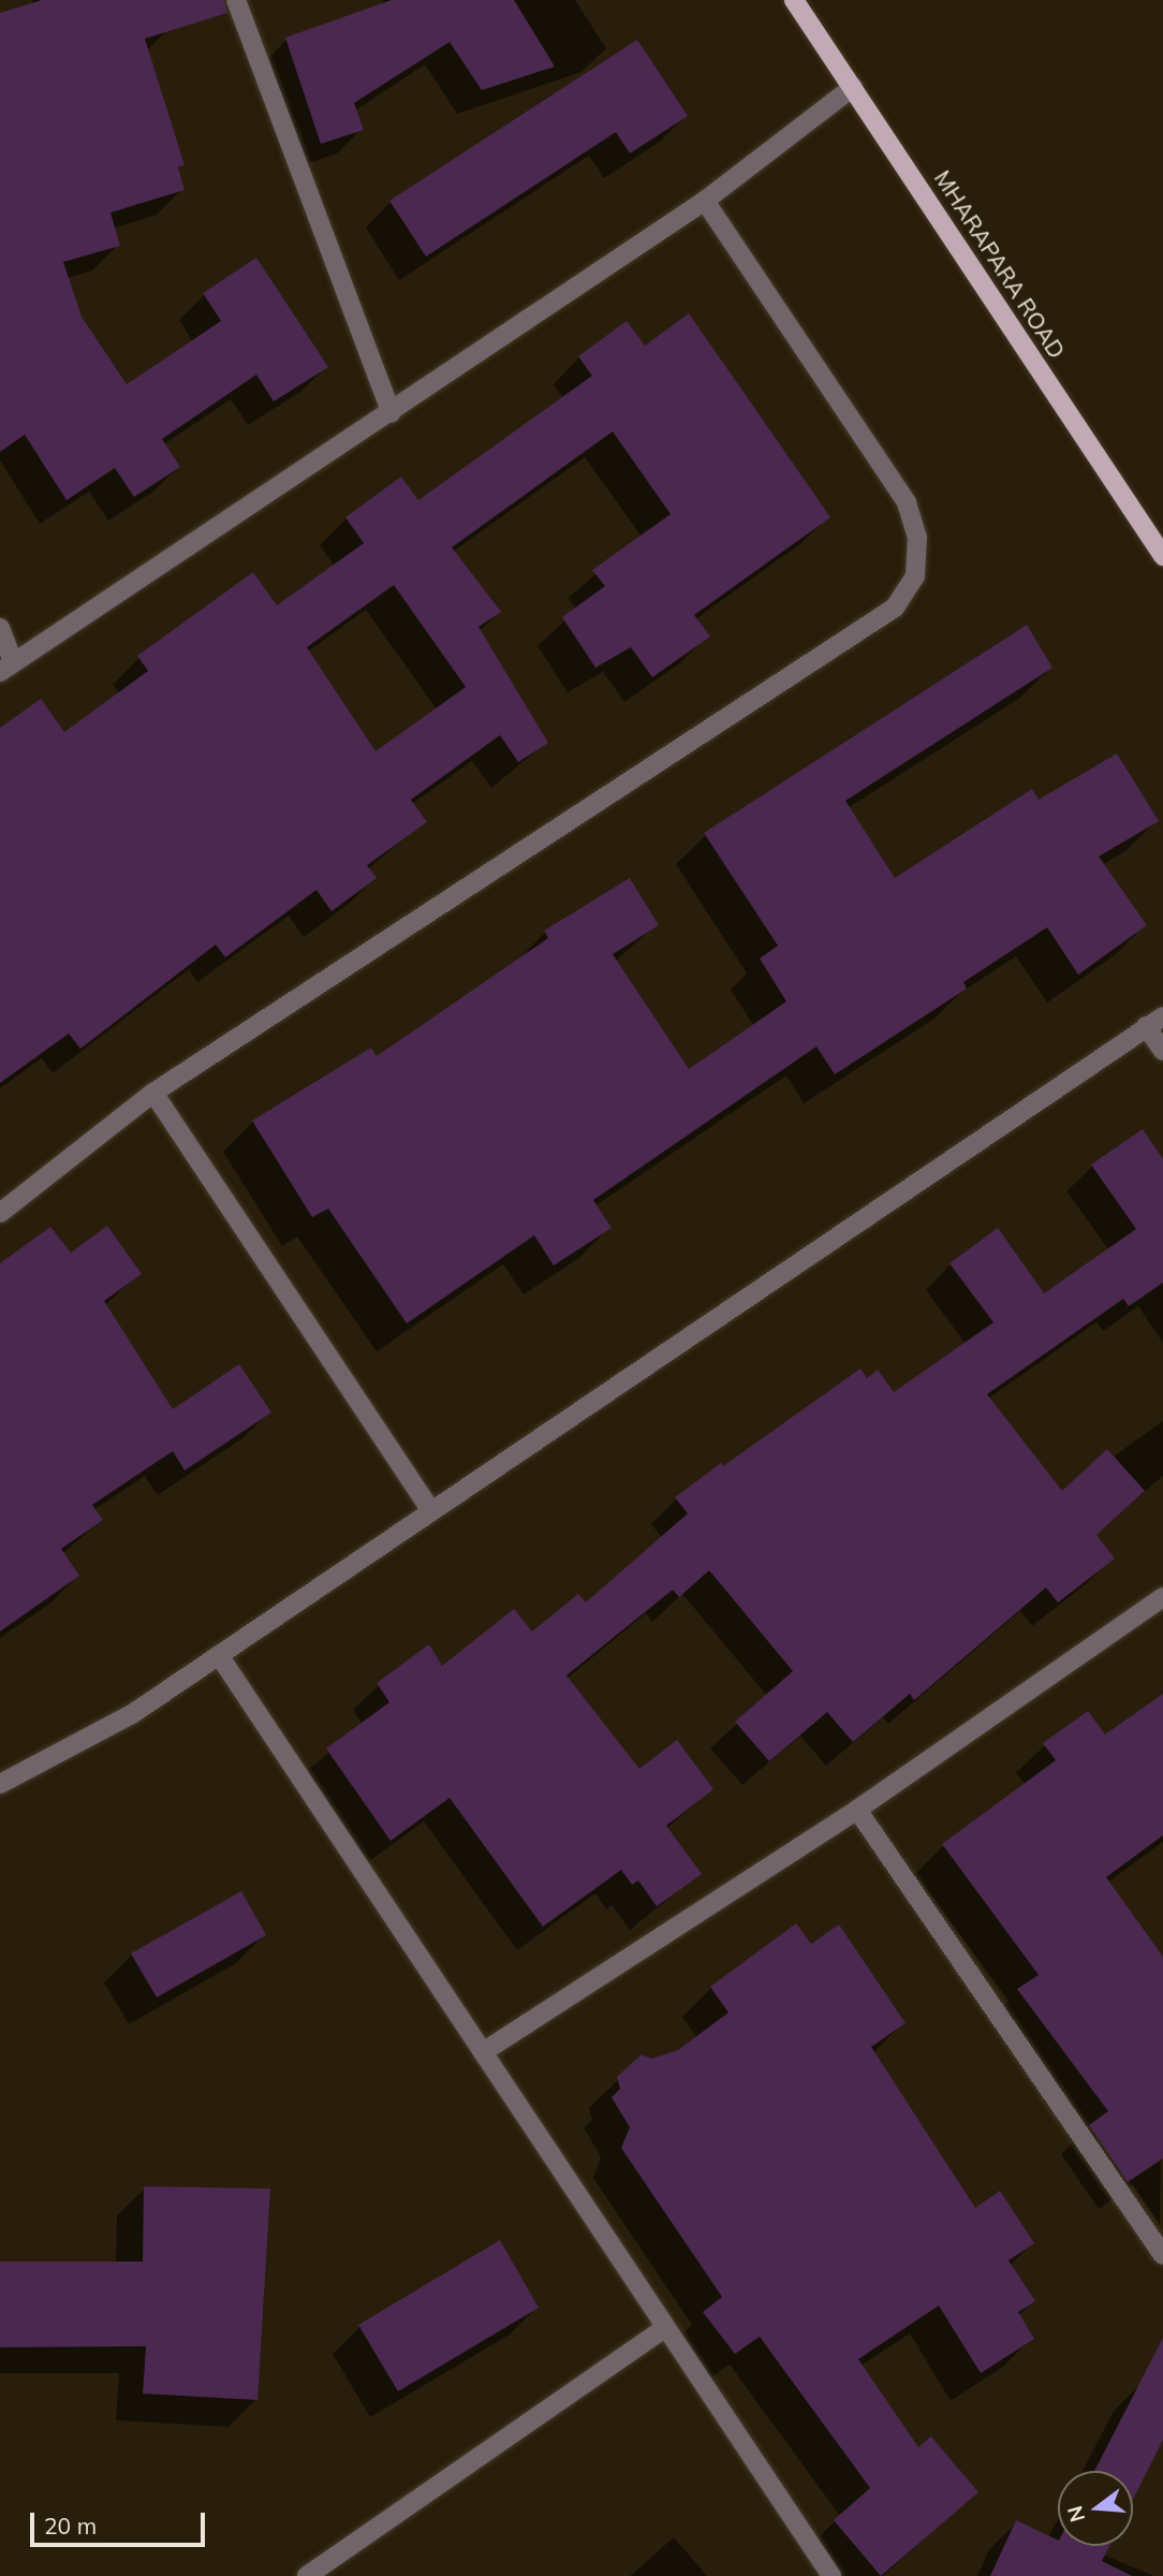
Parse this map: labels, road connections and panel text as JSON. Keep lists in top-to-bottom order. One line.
{"streets":{"main road":["MHARAPARA ROAD"]},"scale_bar":"20 m","north":"left"}
